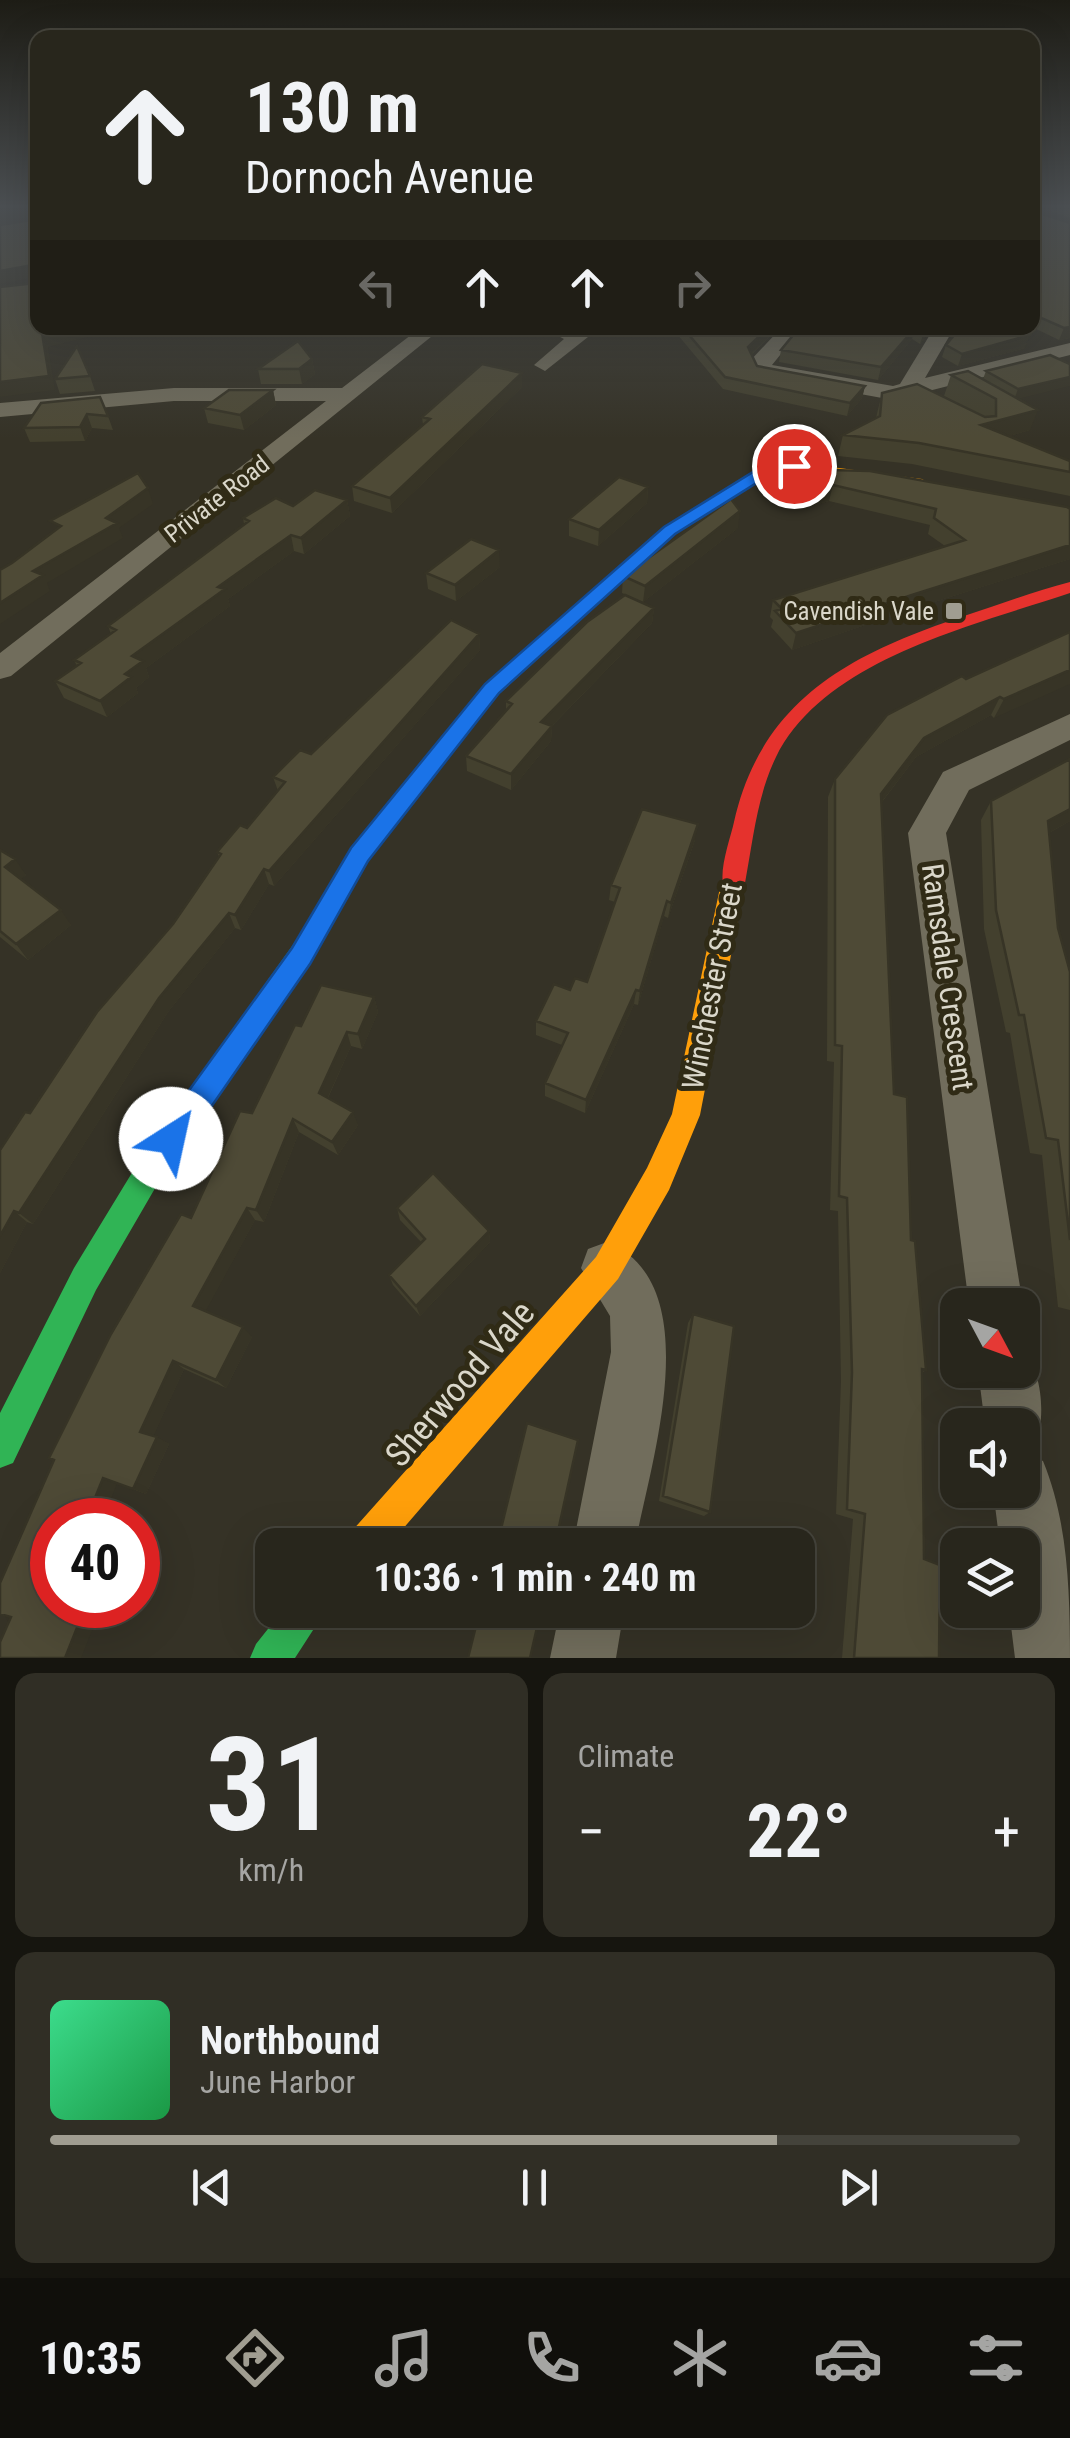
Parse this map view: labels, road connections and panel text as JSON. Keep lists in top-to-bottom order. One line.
{"streets":{"street":["Private Road","Ramsdale Crescent","Winchester Street","Sherwood Vale"]},"crossings":[["Winchester Street","Sherwood Vale"]],"places":{"transit":["Cavendish Vale"]},"north":"bottom right","page":{"turn":["130 m","Dornoch Avenue"],"limit":"40","trip":"10:36 · 1 min · 240 m","tile":[["31","km/h"],"Climate"],"heat":["−","22°","+"],"song":["Northbound","June Harbor"],"tabs":"10:35"}}
